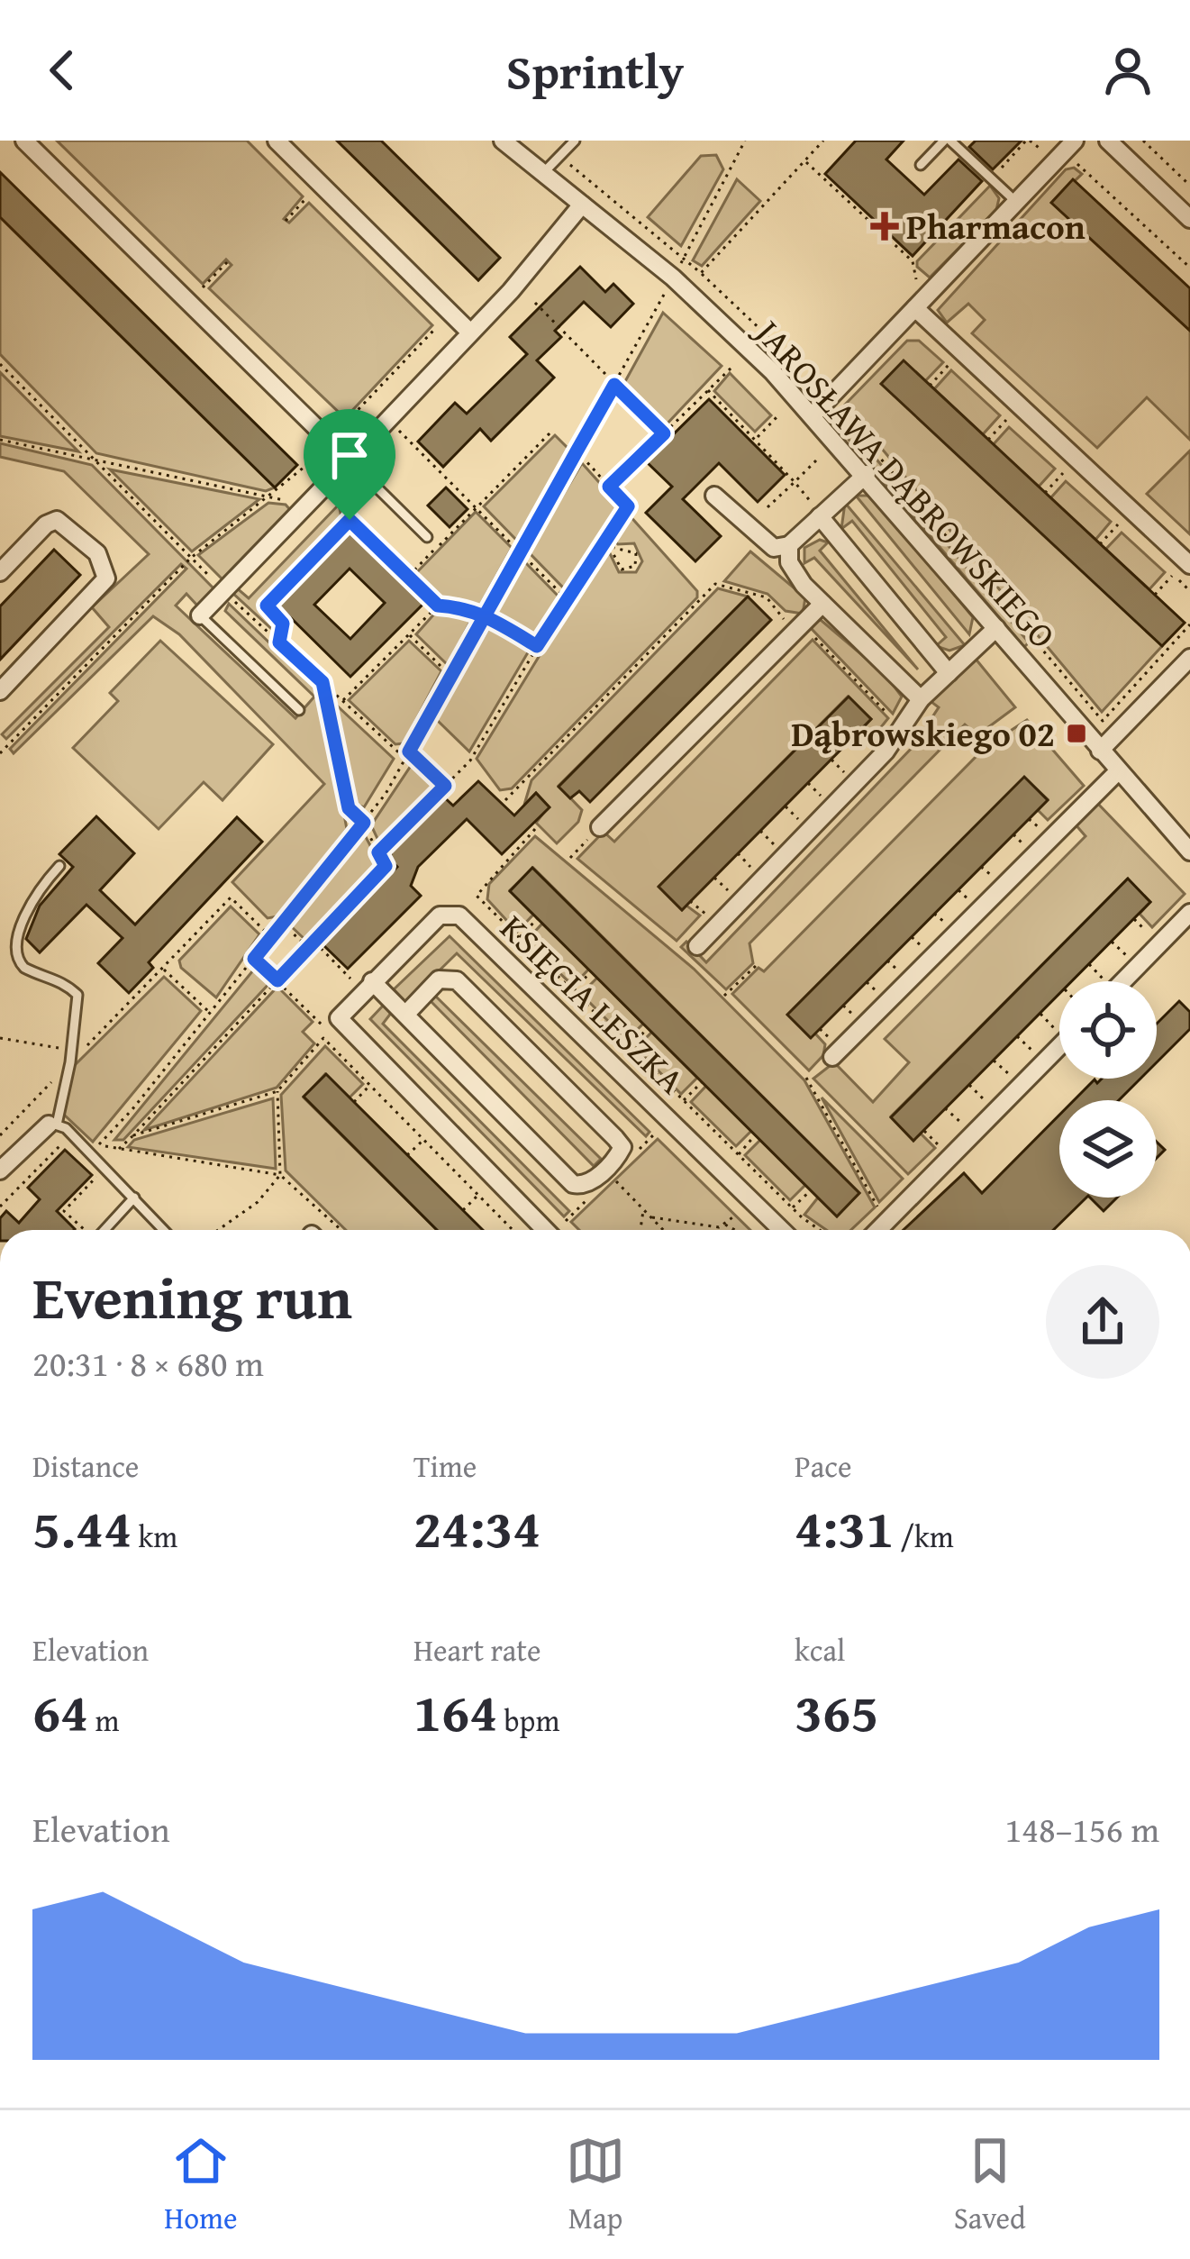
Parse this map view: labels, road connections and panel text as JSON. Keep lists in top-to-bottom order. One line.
{"streets":{"street":["JAROSŁAWA DĄBROWSKIEGO","KSIĘCIA LESZKA"]},"places":{"health":["Pharmacon"],"transit":["Dąbrowskiego 02"]},"page":{"header":"Sprintly","heading":["Evening run","20:31 · 8 × 680 m"],"stats":[["Distance","5.44 km"],["Time","24:34"],["Pace","4:31 /km"],["Elevation","64 m"],["Heart rate","164 bpm"],["kcal","365"]],"chart":["Elevation","148–156 m"],"tabs":["Home","Map","Saved"]}}
